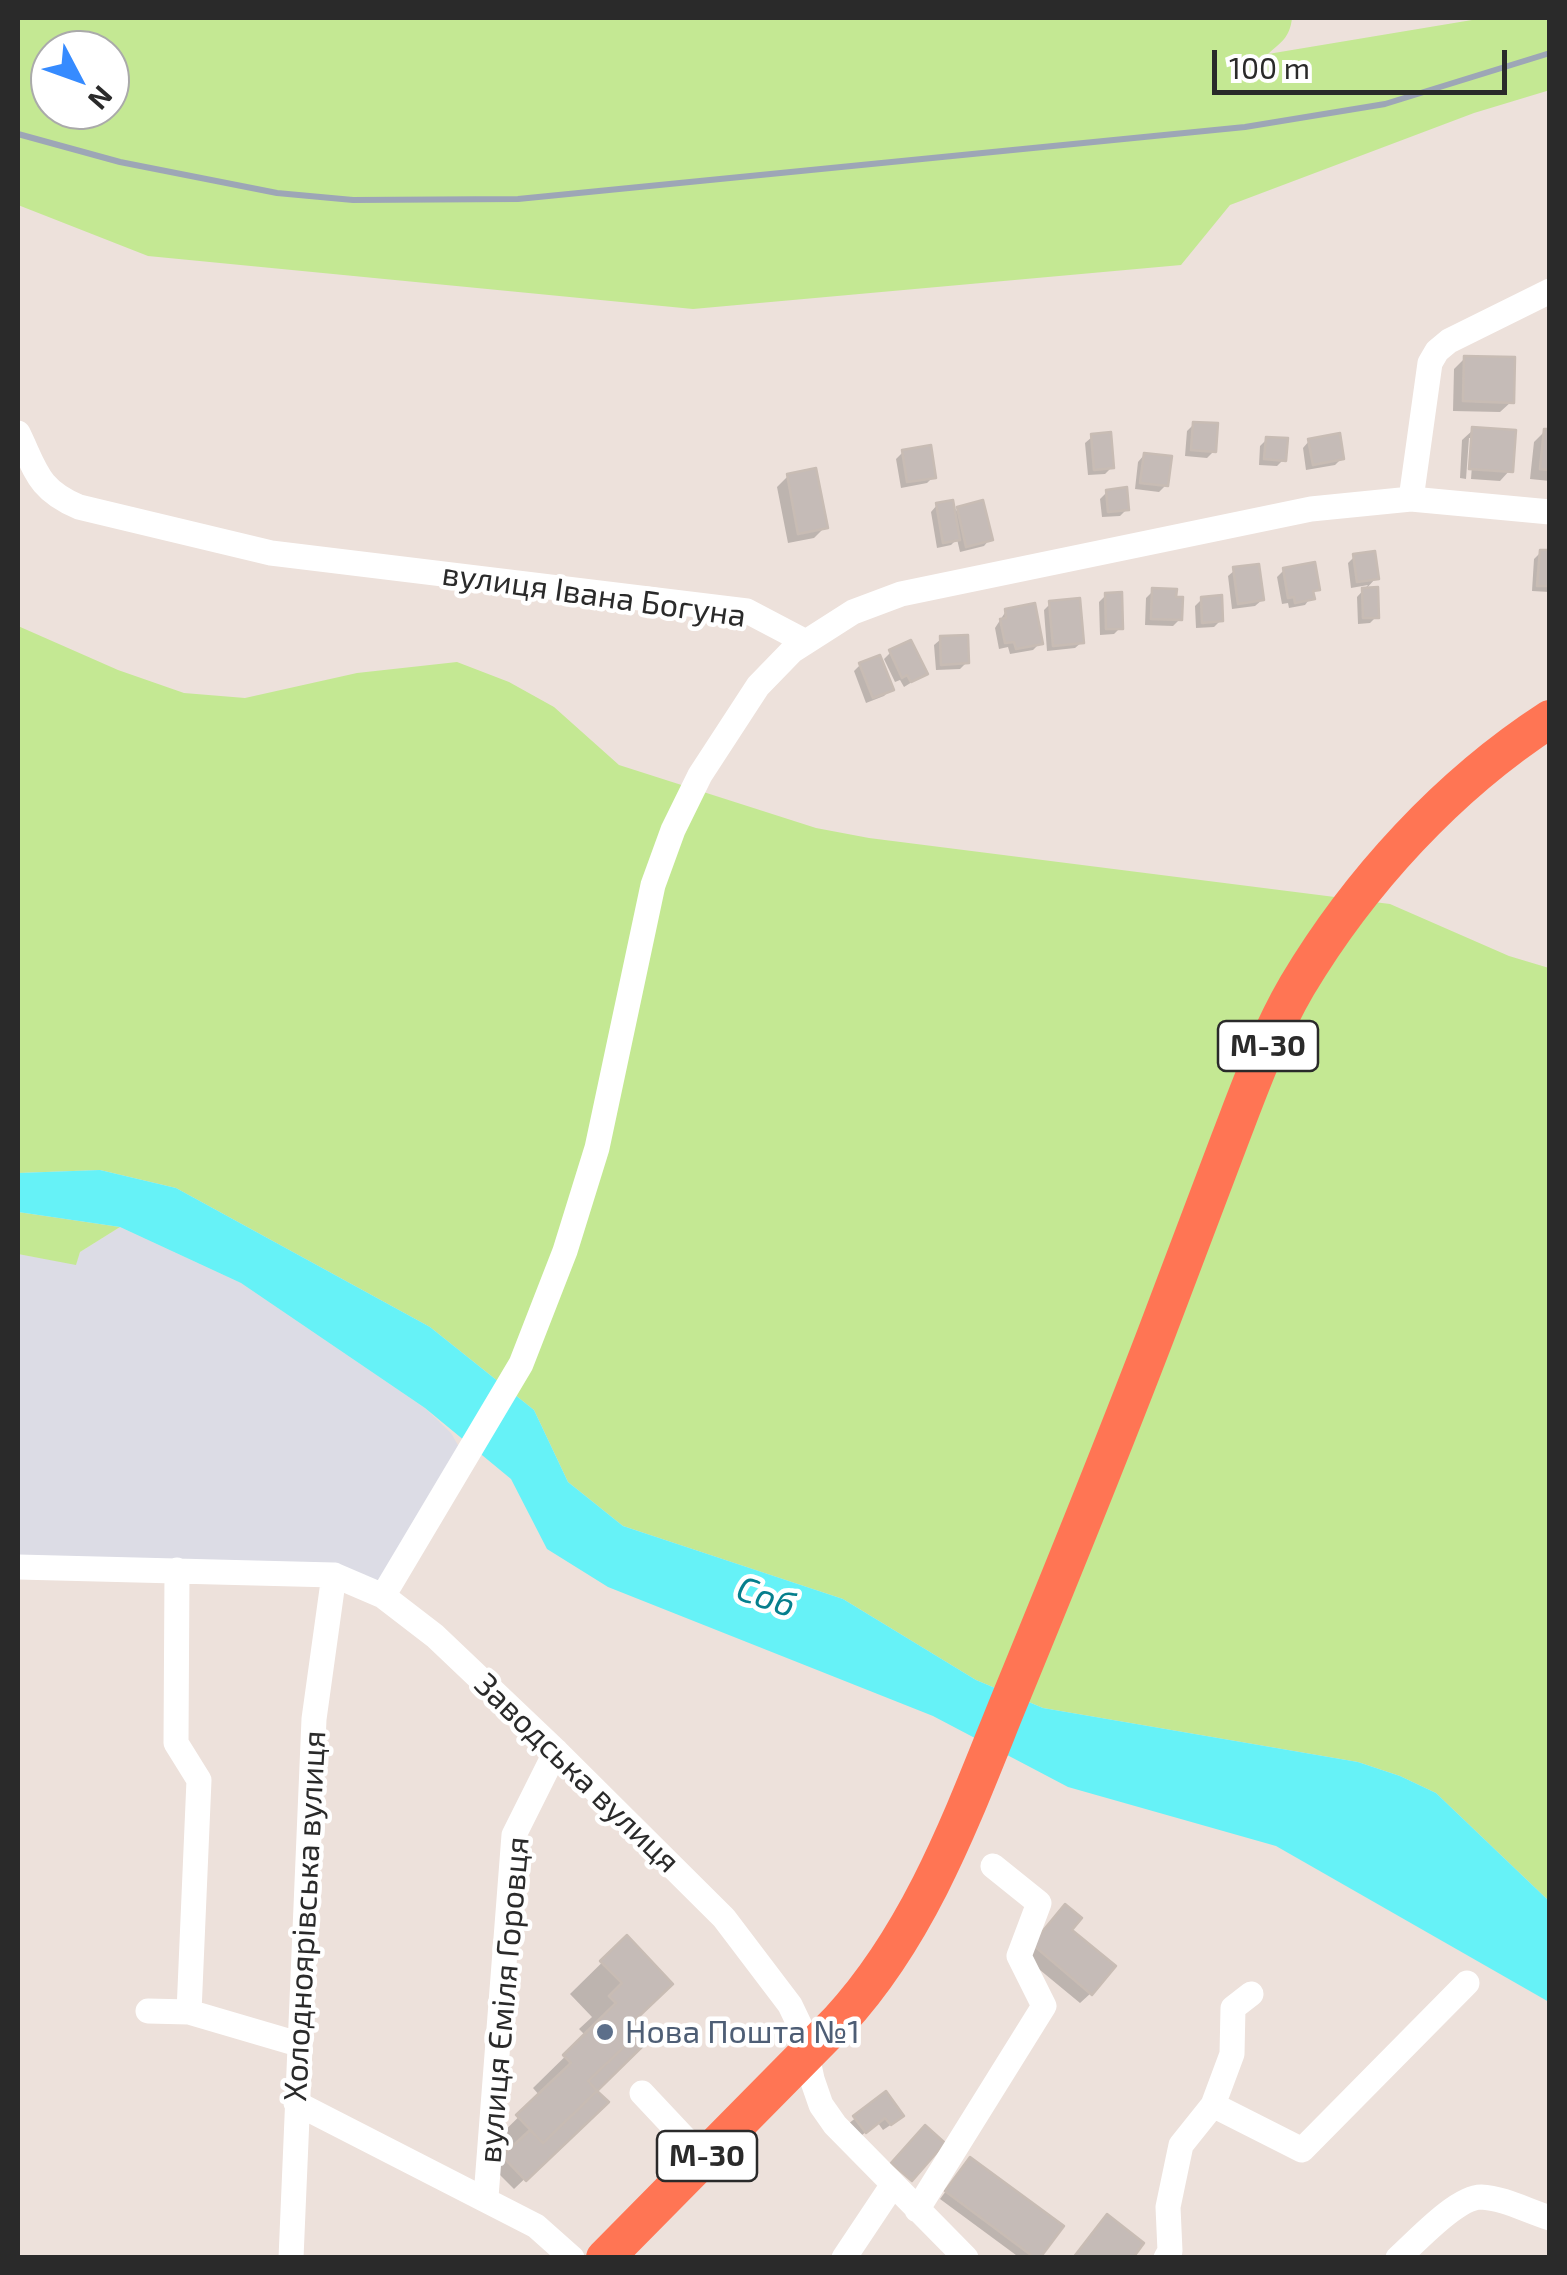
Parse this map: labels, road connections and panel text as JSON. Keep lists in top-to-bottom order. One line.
{"streets":{"highway":["М-30"],"street":["вулиця Івана Богуна","Заводська вулиця","Холодноярівська вулиця","вулиця Єміля Горовця"]},"crossings":[["М-30","Заводська вулиця"],["Заводська вулиця","Холодноярівська вулиця"],["Заводська вулиця","вулиця Єміля Горовця"]],"water":["Соб"],"places":["Нова Пошта №1"],"scale_bar":"100 m","north":"bottom right"}
